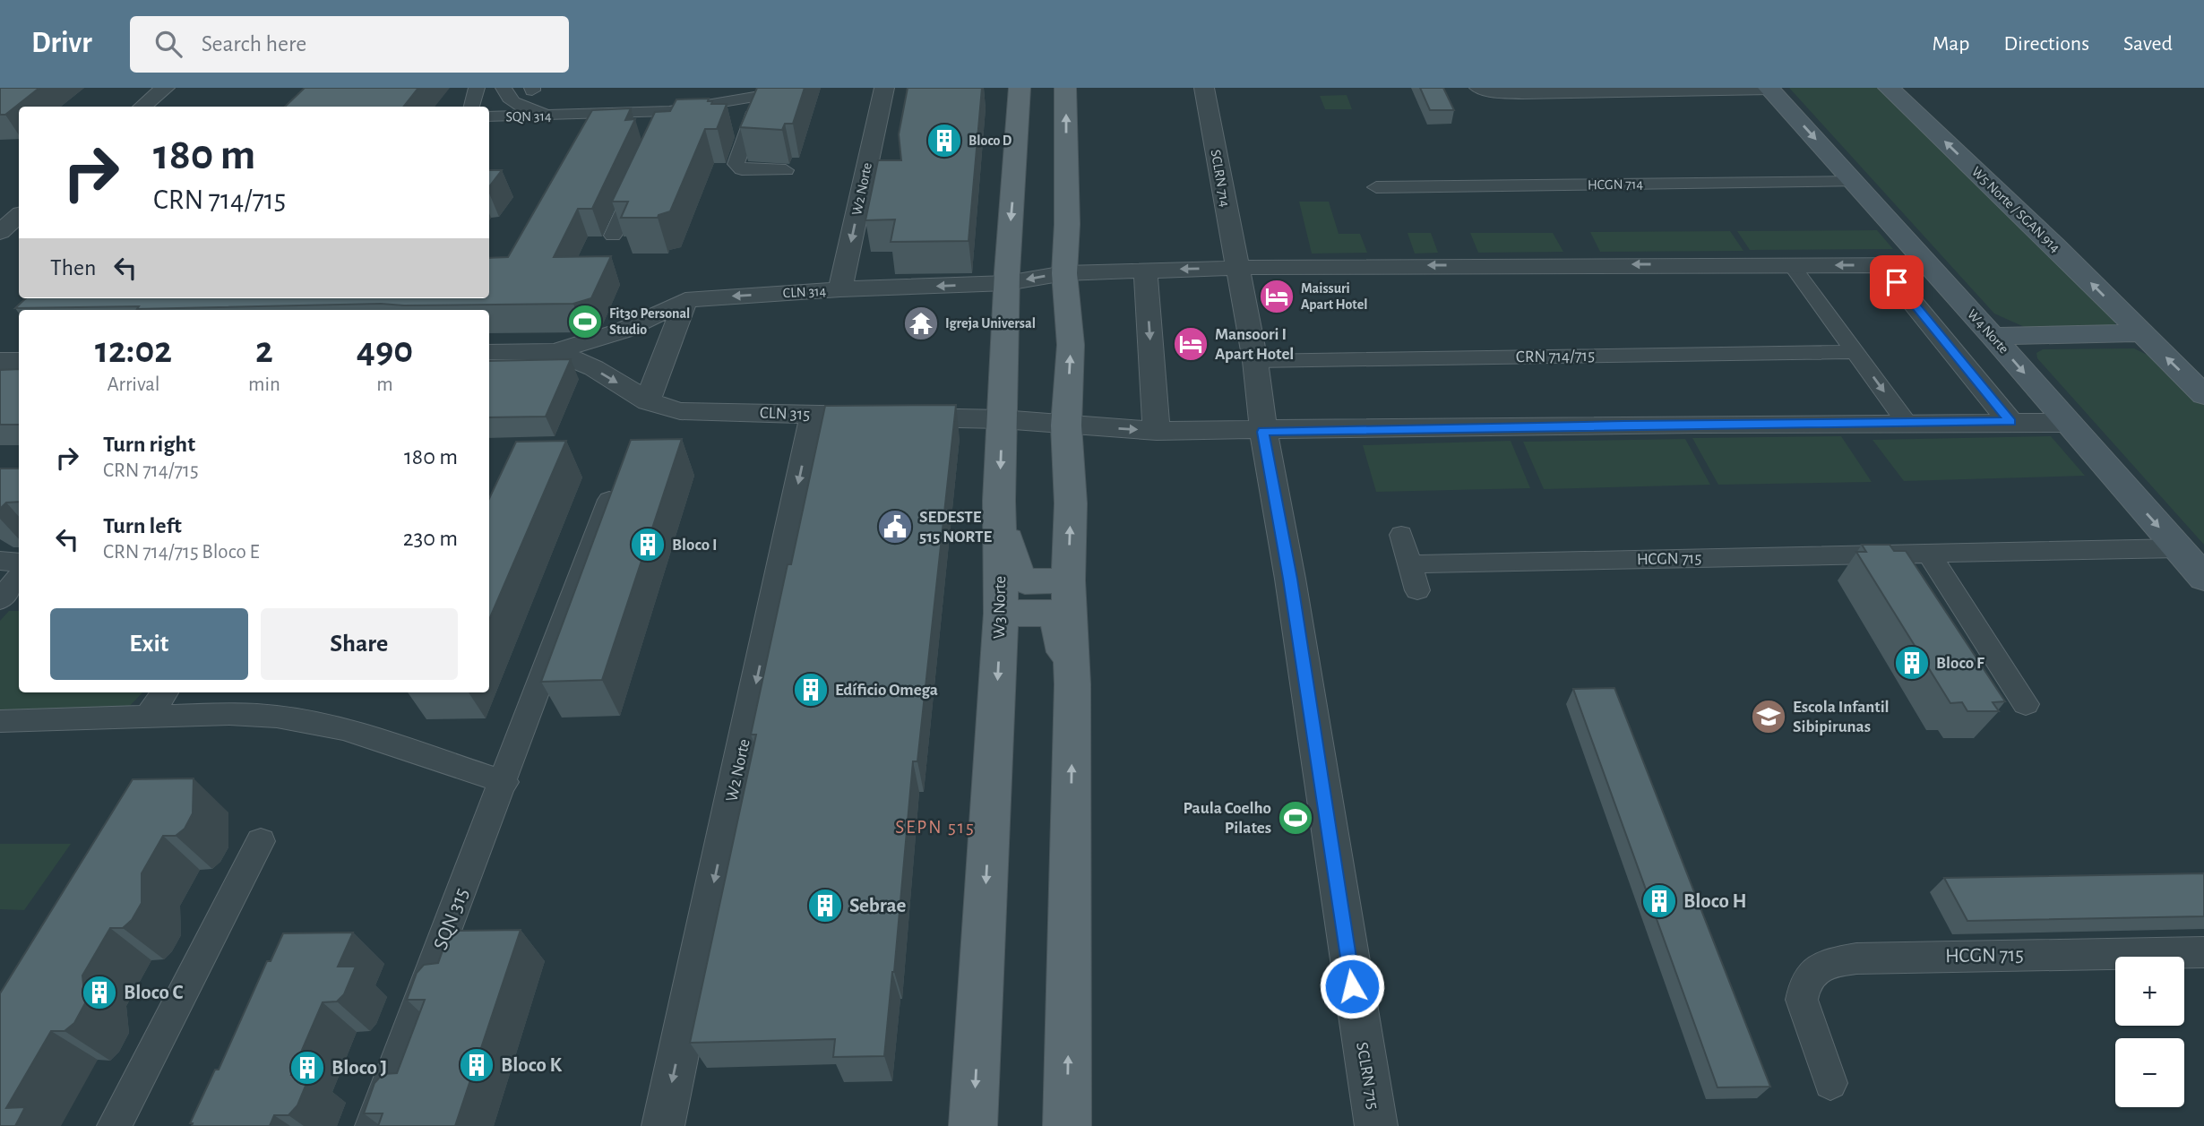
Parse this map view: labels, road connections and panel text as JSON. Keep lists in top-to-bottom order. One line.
{"streets":{"main road":["W5 Norte / SGAN 914","W4 Norte","W3 Norte"],"street":["SQN 314","SCLRN 714","HCGN 714","W2 Norte","CLN 314","CRN 714/715","CLN 315","HCGN 715","SQN 315","SCLRN 715"]},"crossings":[["HCGN 714","W4 Norte"],["W2 Norte","CLN 314"],["W2 Norte","CLN 315"],["CLN 314","CLN 315"],["CLN 314","W3 Norte"],["W4 Norte","HCGN 715"],["CLN 315","W3 Norte"]],"one_way":["W2 Norte","W5 Norte / SGAN 914","CLN 314","W4 Norte"],"districts":["SEPN 515"],"places":{"building":["Bloco D","Bloco I","Bloco F","Edíficio Omega","Bloco H","Sebrae","Bloco C","Bloco K","Bloco J"],"hotel":["Maissuri Apart Hotel","Mansoori I Apart Hotel"],"sports":["Fit30 Personal Studio","Paula Coelho Pilates"],"temple":["Igreja Universal"],"public building":["SEDESTE 515 NORTE"],"school or university":["Escola Infantil Sibipirunas"]},"page":{"header":"Drivr","search":"Search here","nav":["Map","Directions","Saved"],"turn":["180 m","CRN 714/715"],"then":"Then","eta":["12:02","Arrival","2","min","490","m"],"list":[{"name":"Turn right","note":"CRN 714/715","value":"180 m"},{"name":"Turn left","note":"CRN 714/715 Bloco E","value":"230 m"}],"buttons":["Exit","Share"],"map_buttons":["+","−"]}}
